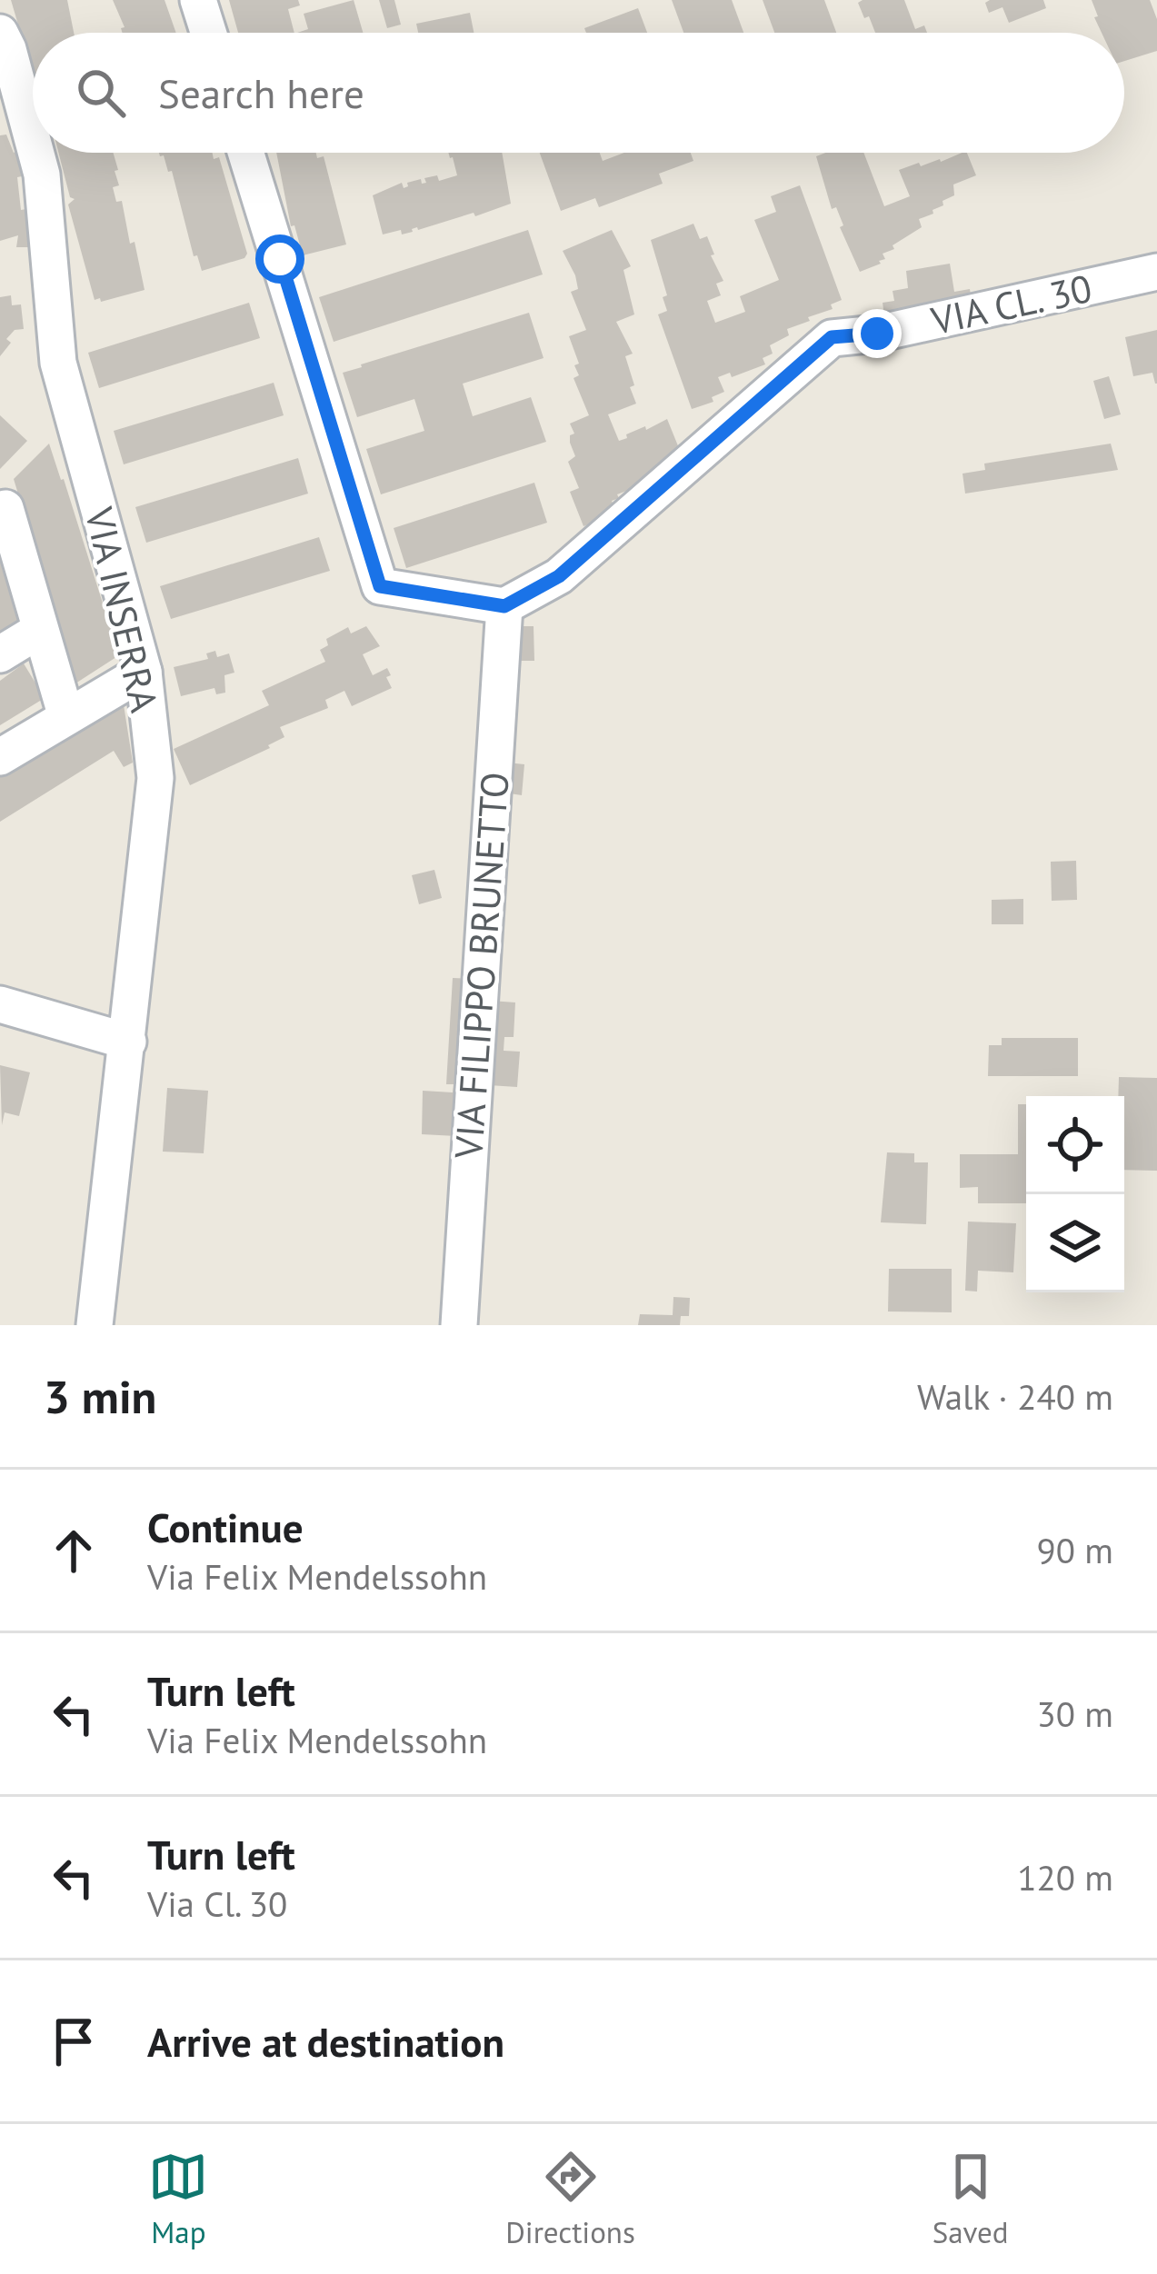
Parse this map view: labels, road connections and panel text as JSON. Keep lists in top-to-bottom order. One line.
{"streets":{"street":["VIA CL. 30","VIA INSERRA","VIA FILIPPO BRUNETTO"]},"crossings":[["VIA CL. 30","VIA FILIPPO BRUNETTO"]],"page":{"search":"Search here","heading":["3 min","Walk · 240 m"],"list":[["Continue","Via Felix Mendelssohn","90 m"],["Turn left","Via Felix Mendelssohn","30 m"],["Turn left","Via Cl. 30","120 m"],"Arrive at destination"],"nav":["Map","Directions","Saved"]}}
